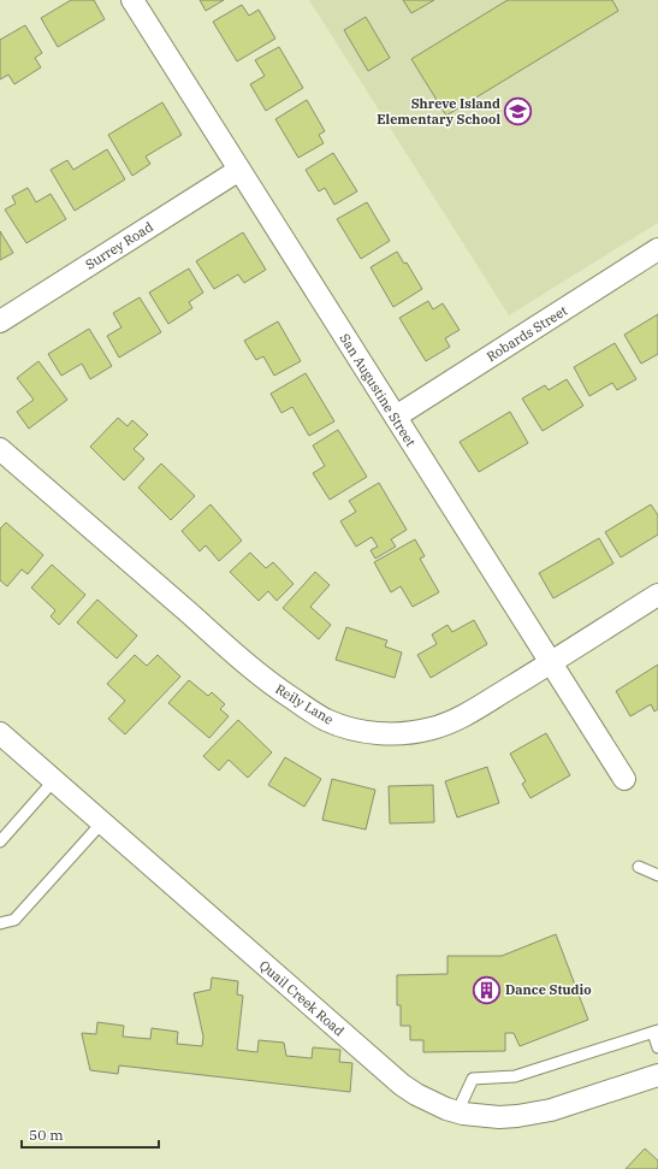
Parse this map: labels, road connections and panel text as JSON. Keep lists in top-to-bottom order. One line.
{"streets":{"street":["Surrey Road","Robards Street","San Augustine Street","Reily Lane","Quail Creek Road"]},"crossings":[["Surrey Road","San Augustine Street"],["Robards Street","San Augustine Street"],["San Augustine Street","Reily Lane"]],"places":{"school or university":["Shreve Island Elementary School"],"building":["Dance Studio"]},"scale_bar":"50 m"}
